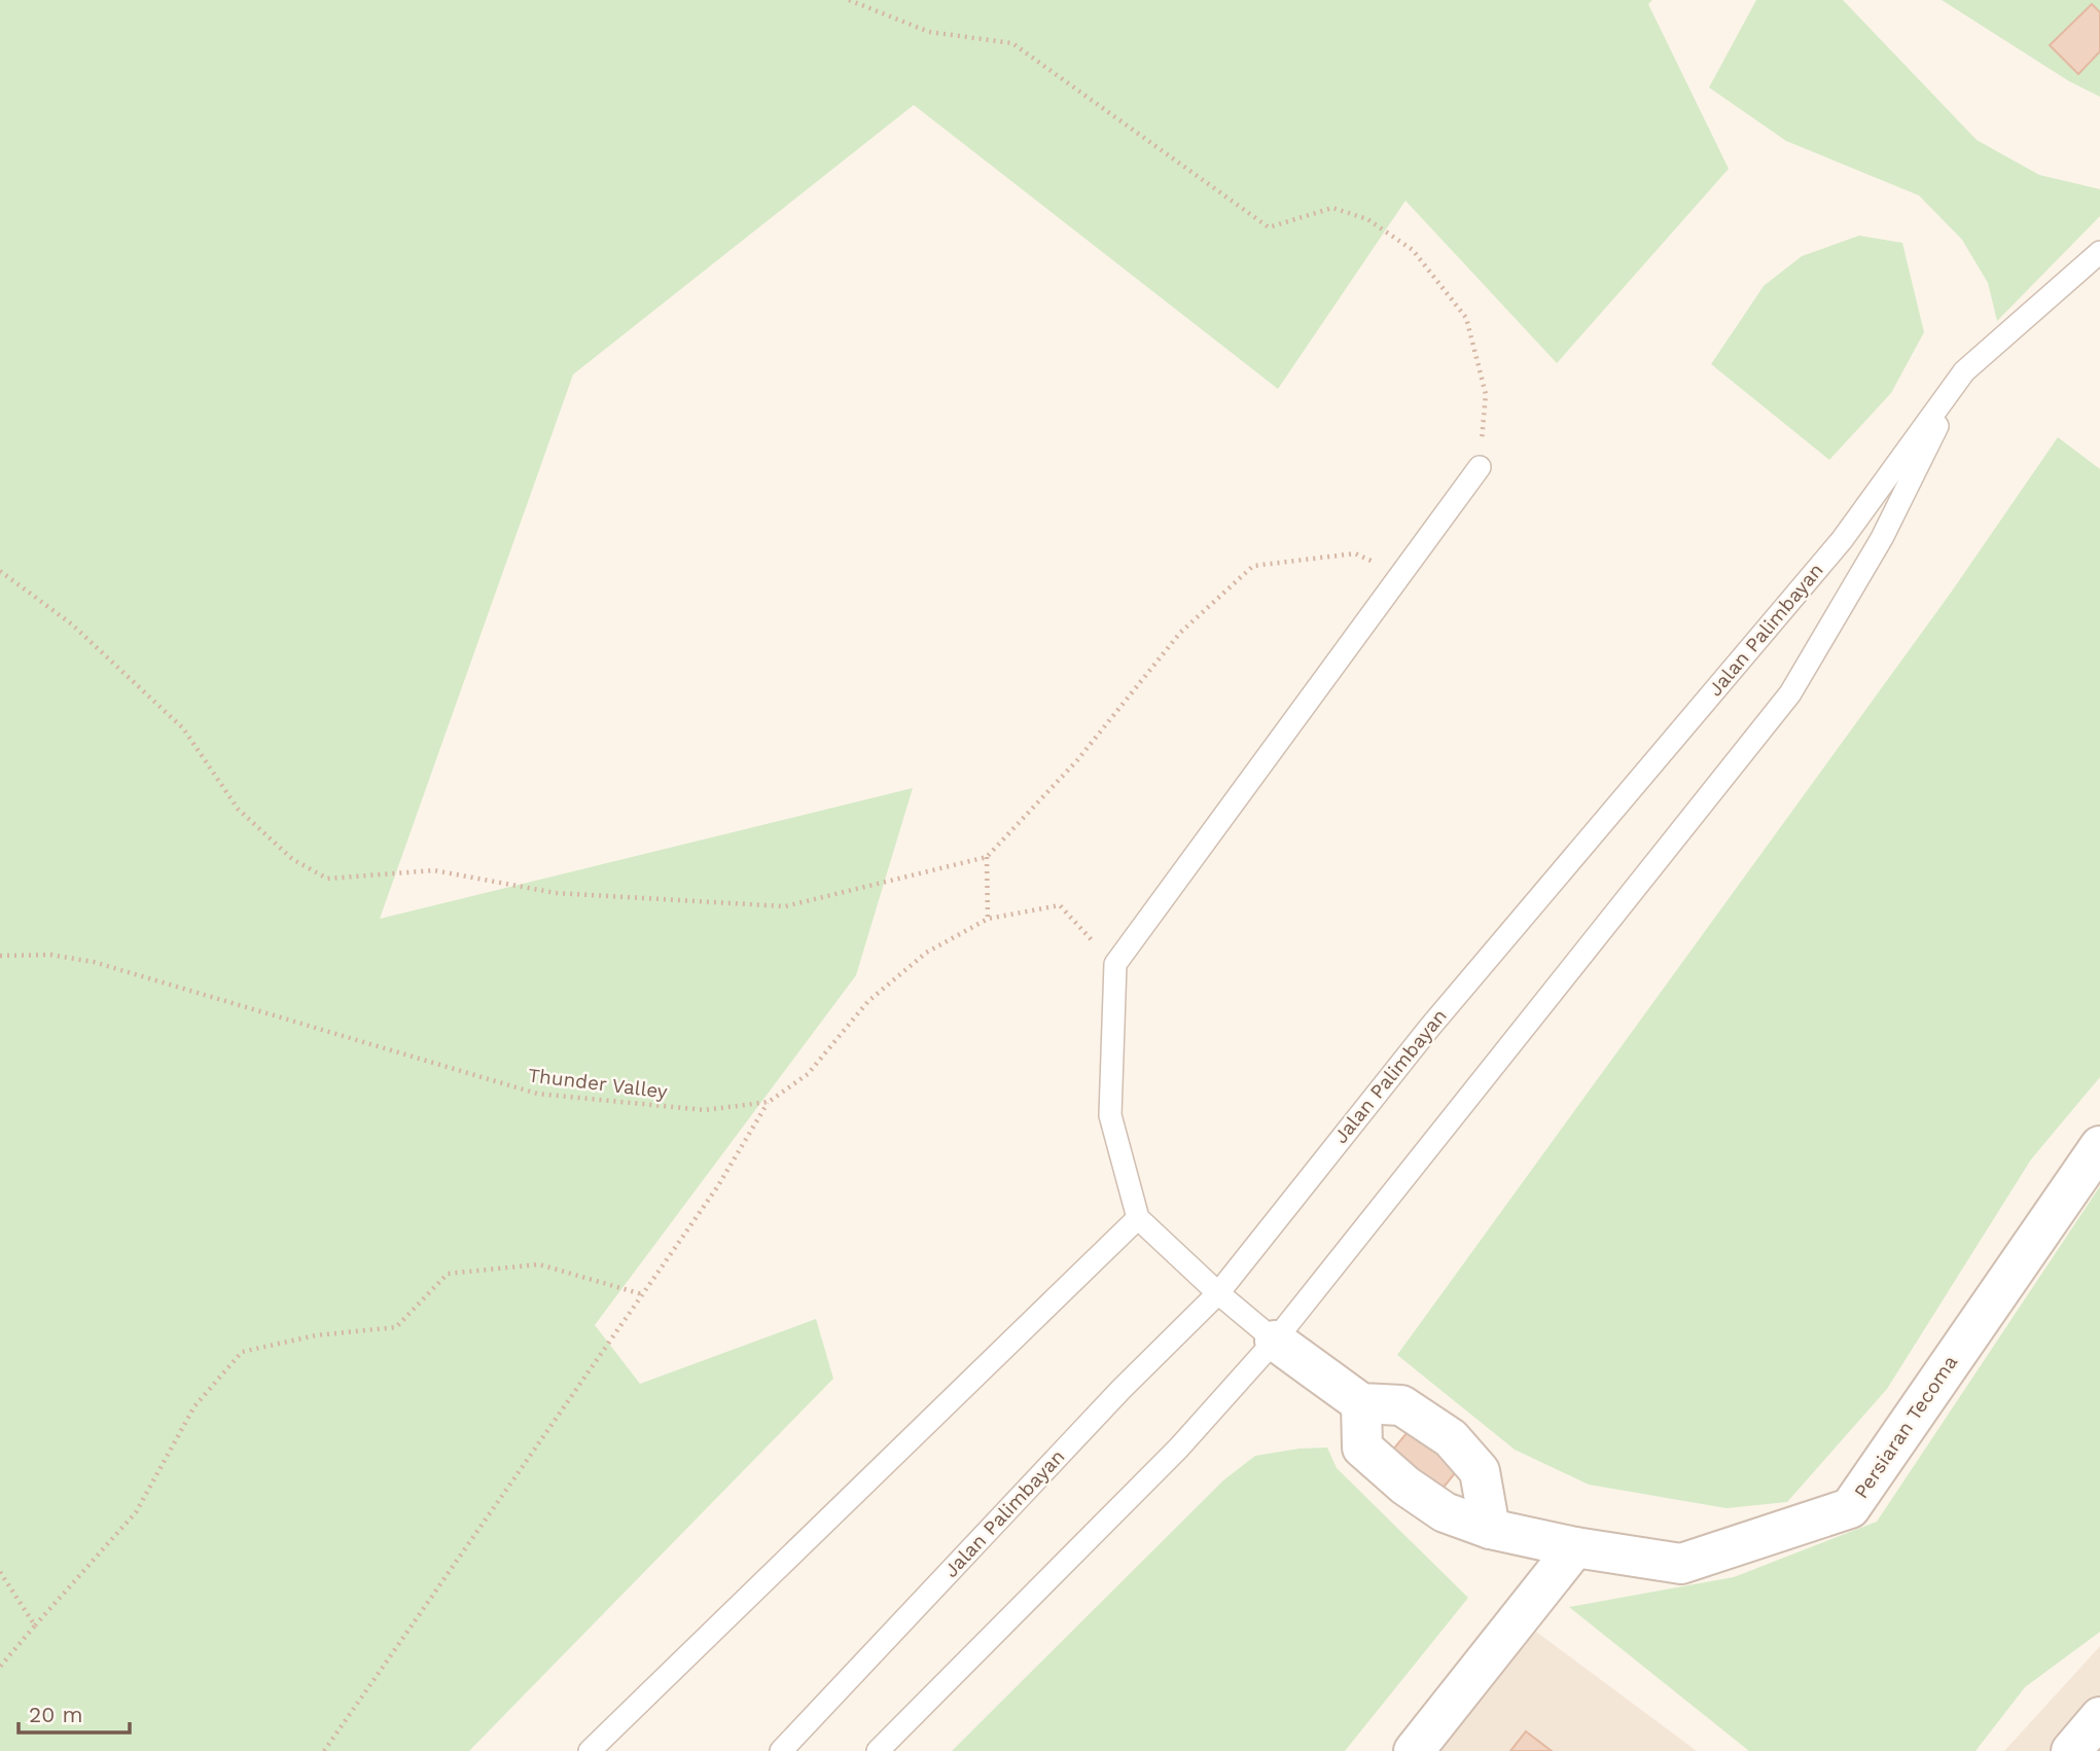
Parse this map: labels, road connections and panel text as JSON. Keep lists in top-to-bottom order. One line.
{"streets":{"street":["Persiaran Tecoma"],"lane":["Jalan Palimbayan"],"path":["Thunder Valley"]},"scale_bar":"20 m"}
